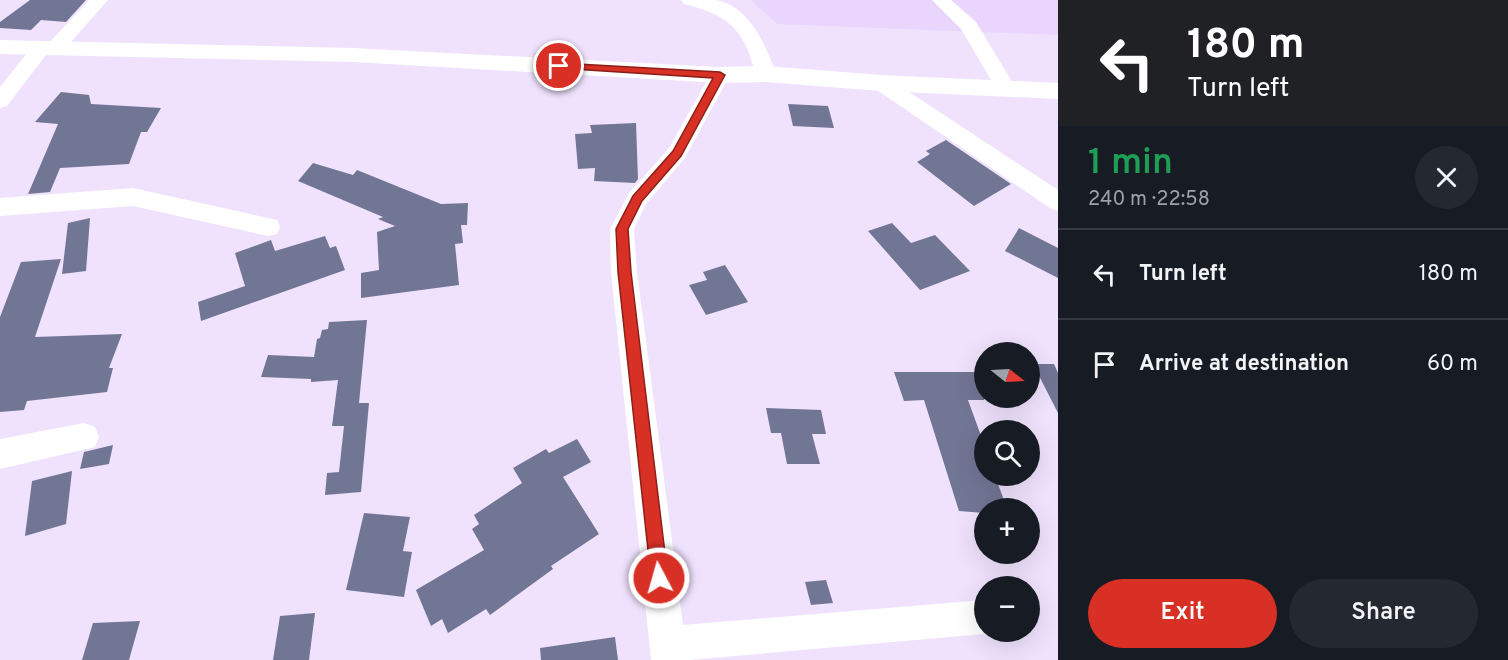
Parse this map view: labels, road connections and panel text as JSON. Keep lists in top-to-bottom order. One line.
{"north":"right","page":{"turn":["180 m","Turn left"],"heading":["1 min","240 m · 22:58"],"list":[{"name":"Turn left","value":"180 m"},{"name":"Arrive at destination","value":"60 m"}],"map_buttons":["+","−"],"buttons":["Exit","Share"]}}
